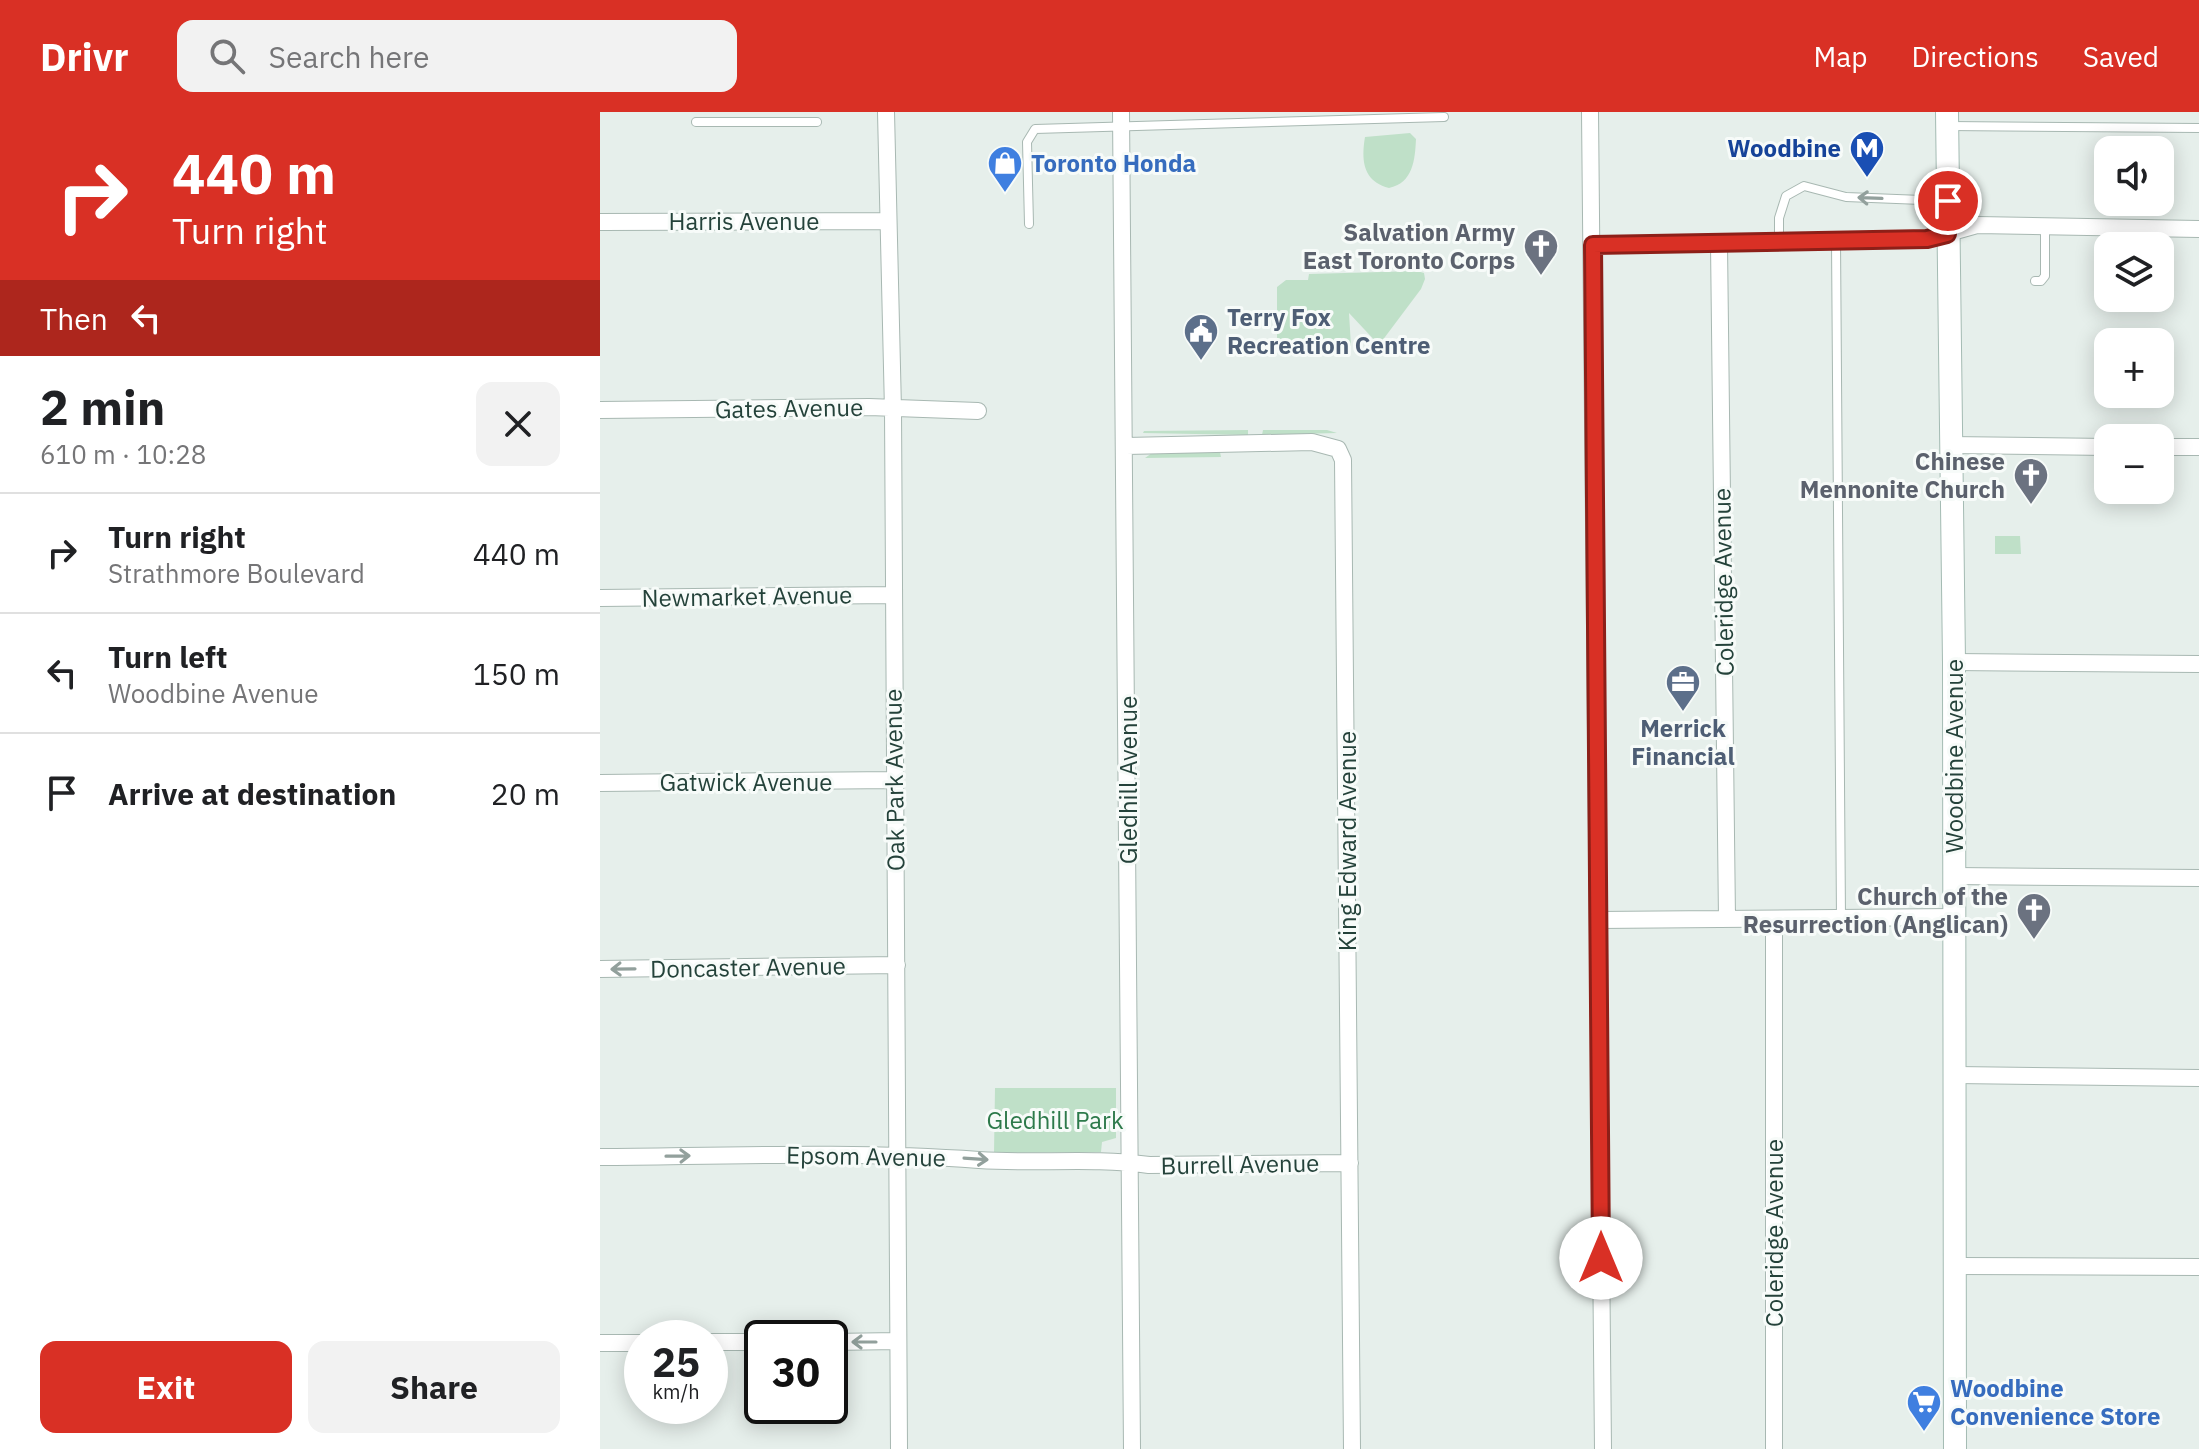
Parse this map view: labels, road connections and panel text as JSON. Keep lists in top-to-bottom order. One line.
{"streets":{"main road":["Woodbine Avenue"],"street":["Harris Avenue","Gates Avenue","Coleridge Avenue","Newmarket Avenue","Oak Park Avenue","Gledhill Avenue","Gatwick Avenue","King Edward Avenue","Doncaster Avenue","Epsom Avenue","Burrell Avenue"]},"crossings":[["Harris Avenue","Oak Park Avenue"],["Gates Avenue","Oak Park Avenue"],["Newmarket Avenue","Oak Park Avenue"],["Oak Park Avenue","Gatwick Avenue"],["Oak Park Avenue","Doncaster Avenue"],["Oak Park Avenue","Epsom Avenue"],["Gledhill Avenue","King Edward Avenue"],["Gledhill Avenue","Epsom Avenue"],["Gledhill Avenue","Burrell Avenue"],["King Edward Avenue","Burrell Avenue"],["Epsom Avenue","Burrell Avenue"]],"one_way":["Doncaster Avenue","Epsom Avenue"],"parks":["Gledhill Park"],"places":{"metro station":["Woodbine"],"shop":["Toronto Honda"],"church":["Salvation Army East Toronto Corps","Chinese Mennonite Church","Church of the Resurrection (Anglican)"],"public building":["Terry Fox Recreation Centre"],"office":["Merrick Financial"],"supermarket":["Woodbine Convenience Store"]},"page":{"header":"Drivr","search":"Search here","nav":["Map","Directions","Saved"],"turn":["440 m","Turn right"],"map_buttons":["+","−"],"then":"Then","heading":["2 min","610 m · 10:28"],"list":[{"name":"Turn right","note":"Strathmore Boulevard","value":"440 m"},{"name":"Turn left","note":"Woodbine Avenue","value":"150 m"},{"name":"Arrive at destination","value":"20 m"}],"speed":"25 km/h","limit":"30","buttons":["Exit","Share"]}}
